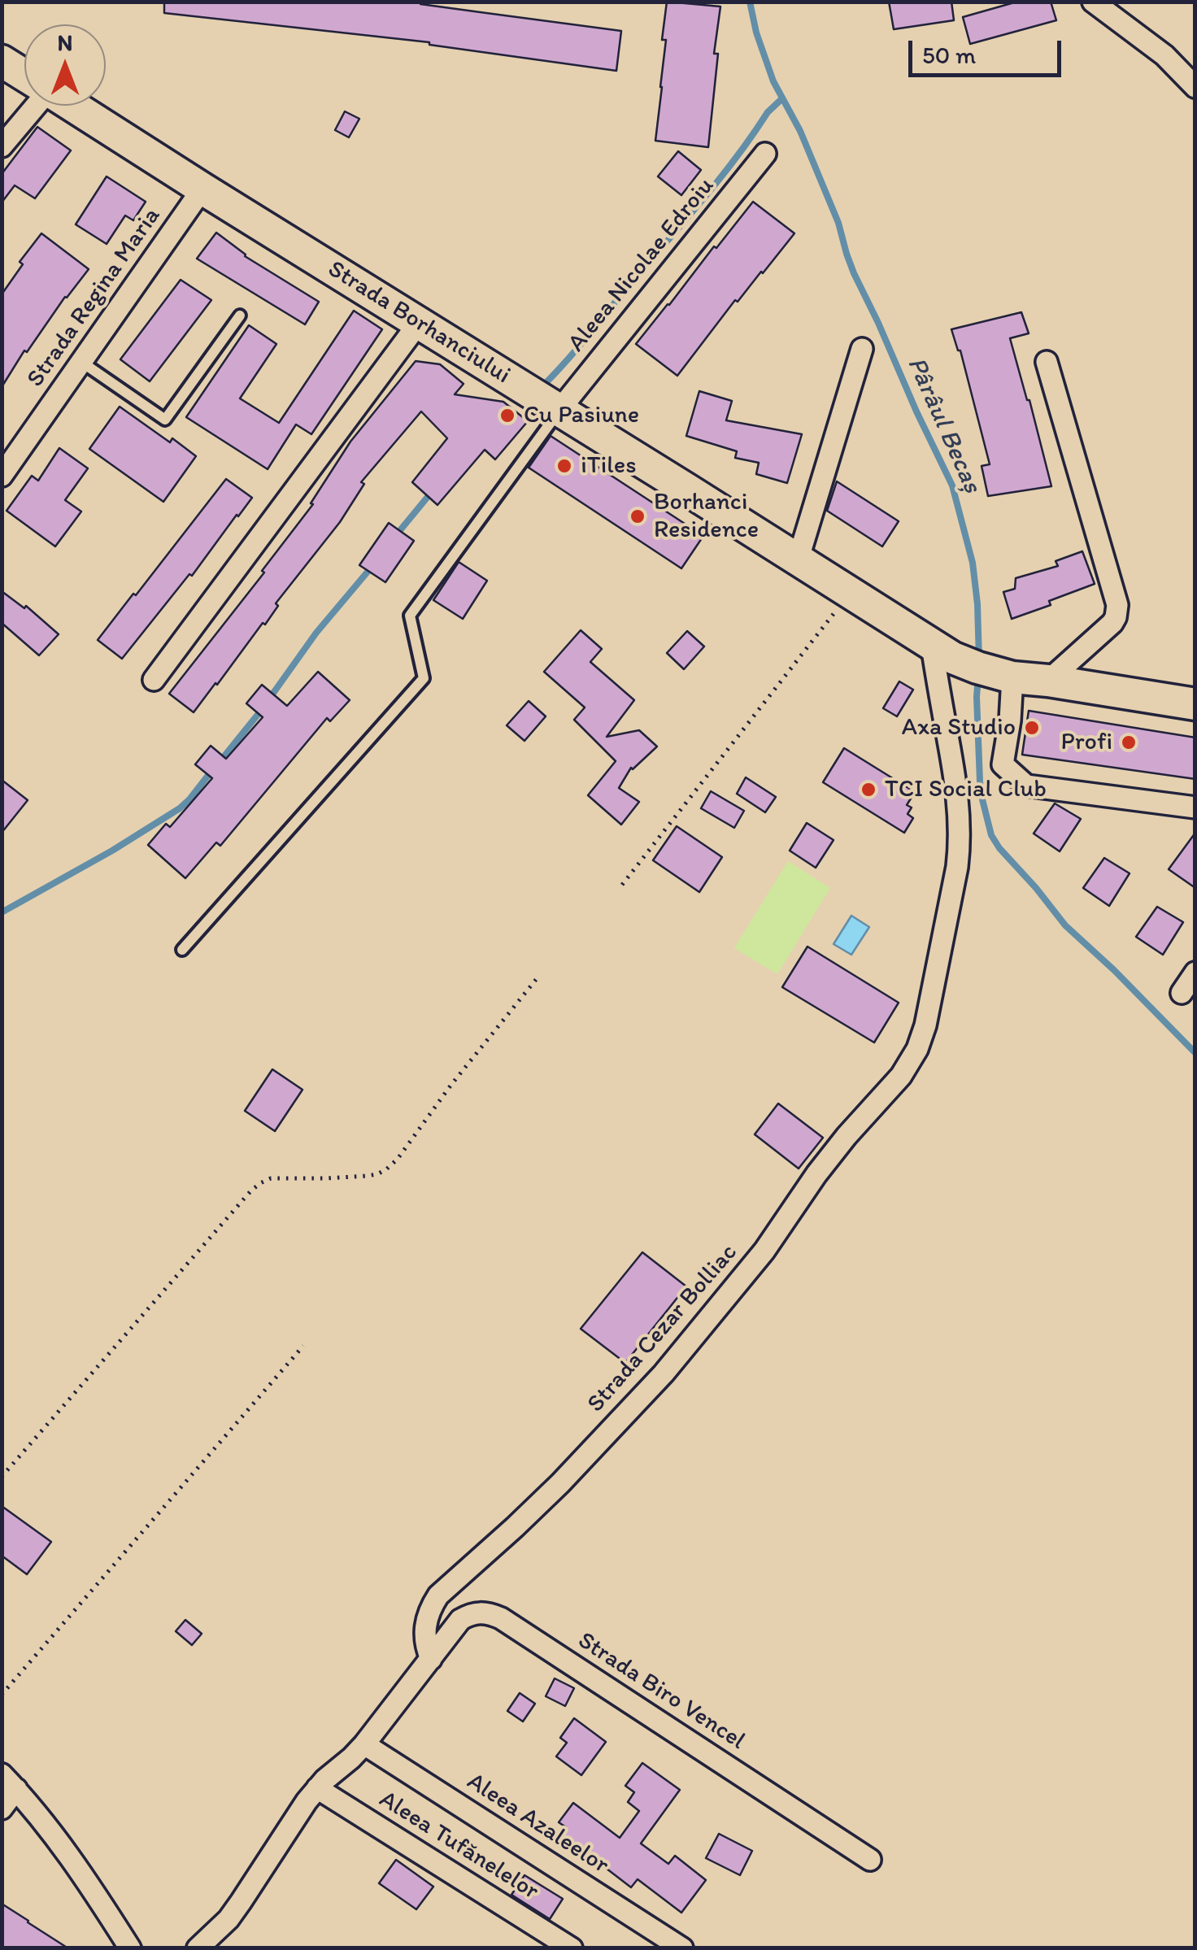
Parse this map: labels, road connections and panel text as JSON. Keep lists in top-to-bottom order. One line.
{"streets":{"main road":["Strada Borhanciului"],"street":["Aleea Nicolae Edroiu","Strada Regina Maria","Strada Cezar Bolliac","Strada Biro Vencel","Aleea Azaleelor","Aleea Tufănelelor"]},"crossings":[["Aleea Nicolae Edroiu","Strada Borhanciului"],["Strada Regina Maria","Strada Borhanciului"],["Strada Borhanciului","Strada Cezar Bolliac"],["Strada Cezar Bolliac","Strada Biro Vencel"]],"water":["Pârâul Becaș"],"places":["Cu Pasiune","iTiles","Borhanci Residence","Axa Studio","Profi","TCI Social Club"],"scale_bar":"50 m","north":"top"}
